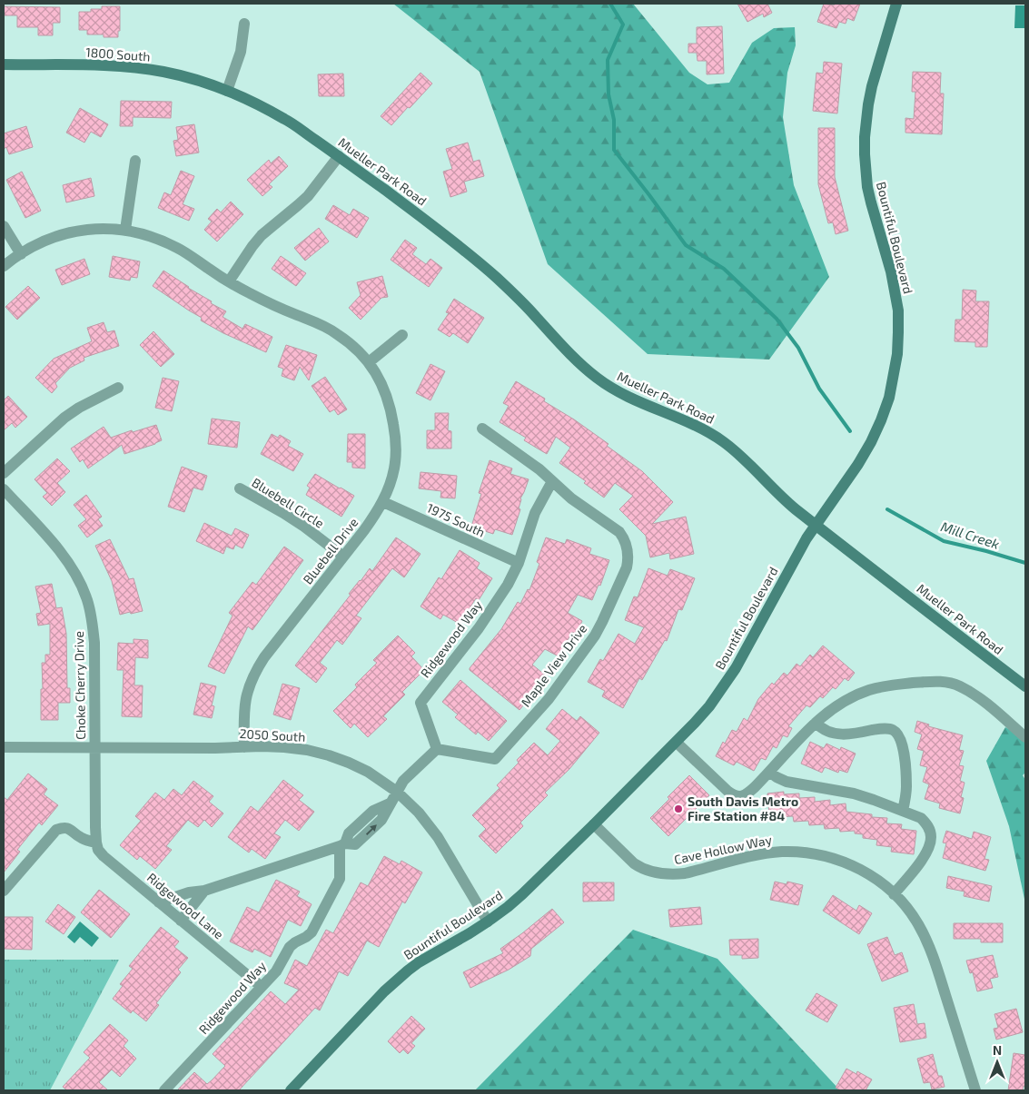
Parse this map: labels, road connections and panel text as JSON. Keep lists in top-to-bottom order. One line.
{"streets":{"main road":["1800 South","Mueller Park Road","Bountiful Boulevard"],"street":["Bluebell Circle","1975 South","Bluebell Drive","Ridgewood Way","Maple View Drive","Choke Cherry Drive","2050 South","Cave Hollow Way","Ridgewood Lane"]},"crossings":[["1800 South","Mueller Park Road"],["Mueller Park Road","Bountiful Boulevard"],["Bountiful Boulevard","2050 South"],["Bountiful Boulevard","Cave Hollow Way"],["Bluebell Circle","Bluebell Drive"],["1975 South","Bluebell Drive"],["1975 South","Ridgewood Way"],["Bluebell Drive","2050 South"],["Ridgewood Way","Maple View Drive"],["Ridgewood Way","Ridgewood Lane"],["Choke Cherry Drive","2050 South"]],"water":["Mill Creek"],"places":["South Davis Metro Fire Station #84"],"north":"top"}
